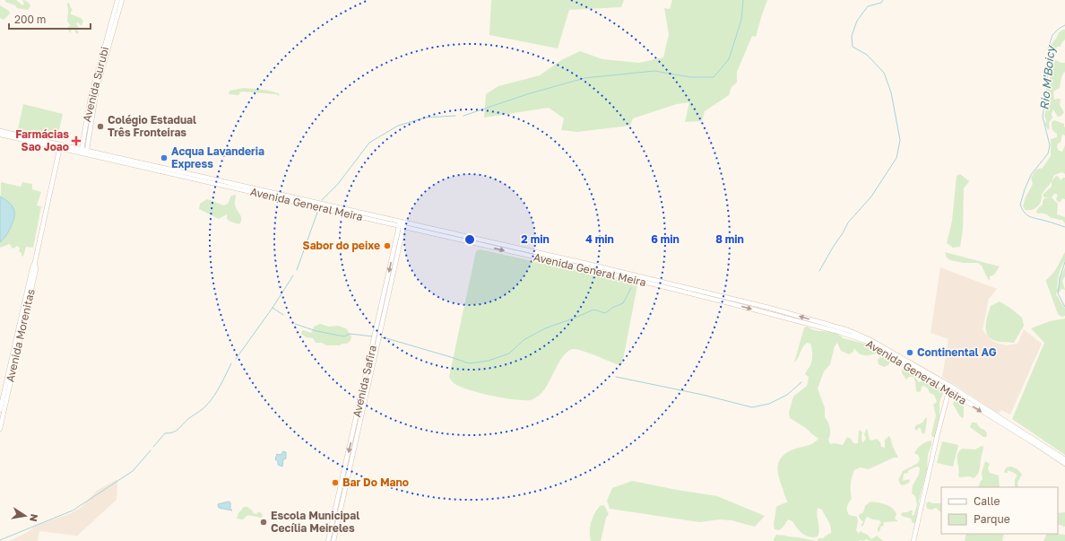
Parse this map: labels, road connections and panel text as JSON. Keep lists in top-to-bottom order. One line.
{"streets":{"main road":["Avenida Surubi","Avenida General Meira","Avenida Morenitas","Avenida Safira"]},"crossings":[["Avenida Surubi","Avenida General Meira"],["Avenida General Meira","Avenida Morenitas"],["Avenida General Meira","Avenida Safira"]],"water":["Rio M'Boicy"],"places":{"other":["Colégio Estadual Três Fronteiras","Acqua Lavanderia Express","Sabor do peixe","Continental AG","Bar Do Mano","Escola Municipal Cecília Meireles"],"health":["Farmácias Sao Joao"]},"legend":["Calle","Parque"],"scale_bar":"200 m","north":"right","rings":["2 min","4 min","6 min","8 min"]}
